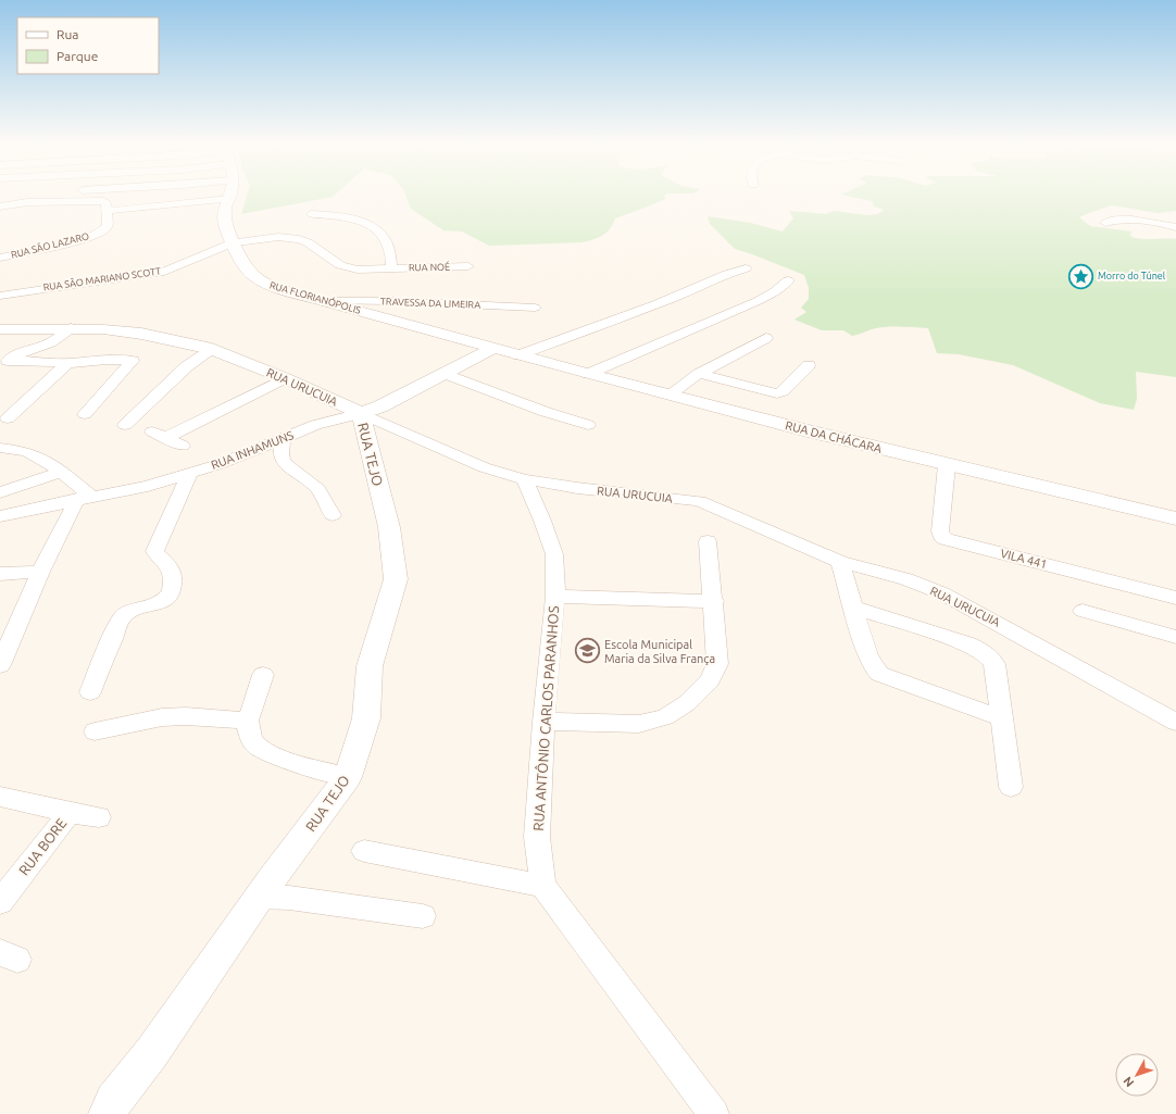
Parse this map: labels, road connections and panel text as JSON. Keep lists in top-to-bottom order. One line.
{"streets":{"street":["RUA SĀO LAZARO","RUA NOÉ","RUA SÃO MARIANO SCOTT","RUA FLORIANÓPOLIS","TRAVESSA DA LIMEIRA","RUA URUCUIA","RUA DA CHÁCARA","RUA INHAMUNS","RUA TEJO","VILA 441","RUA ANTÔNIO CARLOS PARANHOS","RUA BORE"]},"crossings":[["RUA NOÉ","RUA SÃO MARIANO SCOTT"],["RUA SÃO MARIANO SCOTT","RUA FLORIANÓPOLIS"],["RUA FLORIANÓPOLIS","TRAVESSA DA LIMEIRA"],["RUA FLORIANÓPOLIS","RUA DA CHÁCARA"],["RUA FLORIANÓPOLIS","RUA INHAMUNS"],["RUA URUCUIA","RUA INHAMUNS"],["RUA URUCUIA","RUA TEJO"],["RUA URUCUIA","RUA ANTÔNIO CARLOS PARANHOS"],["RUA DA CHÁCARA","RUA INHAMUNS"],["RUA DA CHÁCARA","VILA 441"],["RUA INHAMUNS","RUA TEJO"]],"places":{"place":["Morro do Túnel"],"school or university":["Escola Municipal Maria da Silva França"]},"legend":["Rua","Parque"],"north":"bottom left"}
